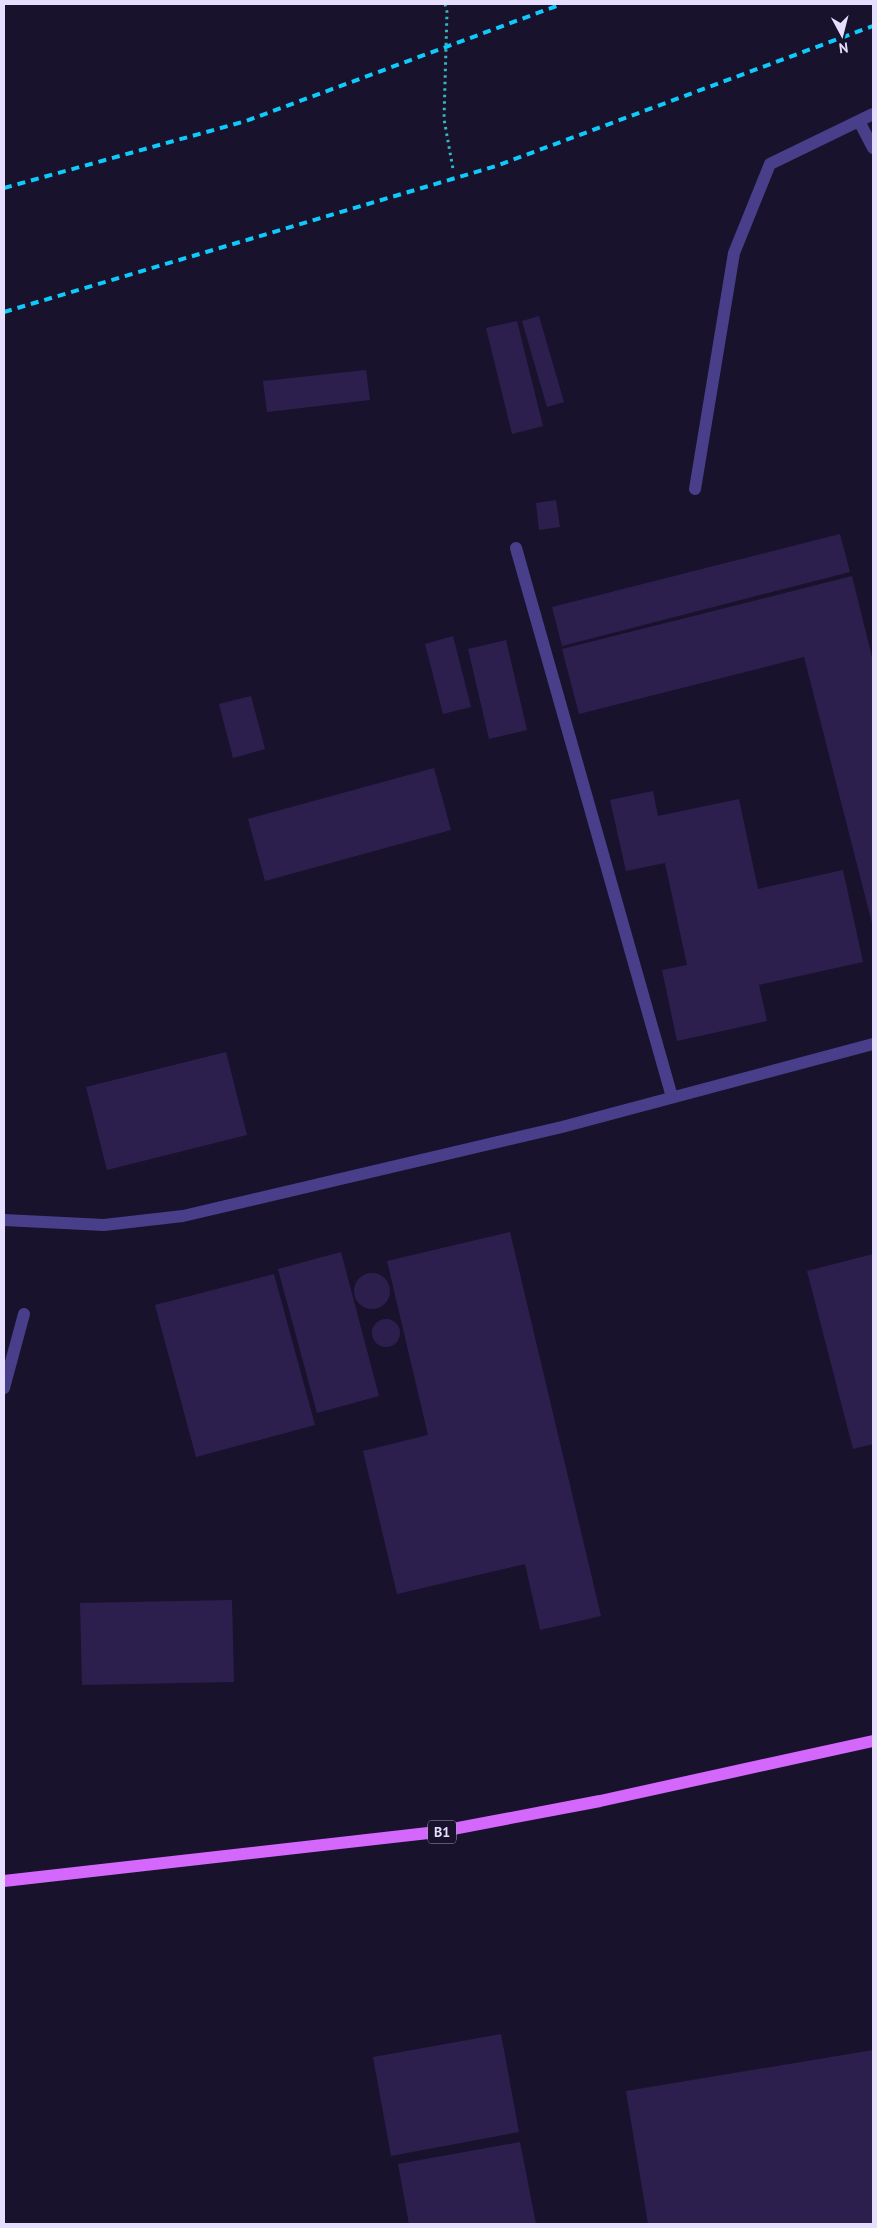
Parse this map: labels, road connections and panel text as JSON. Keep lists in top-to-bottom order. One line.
{"streets":{"main road":["B1"]},"north":"bottom"}
